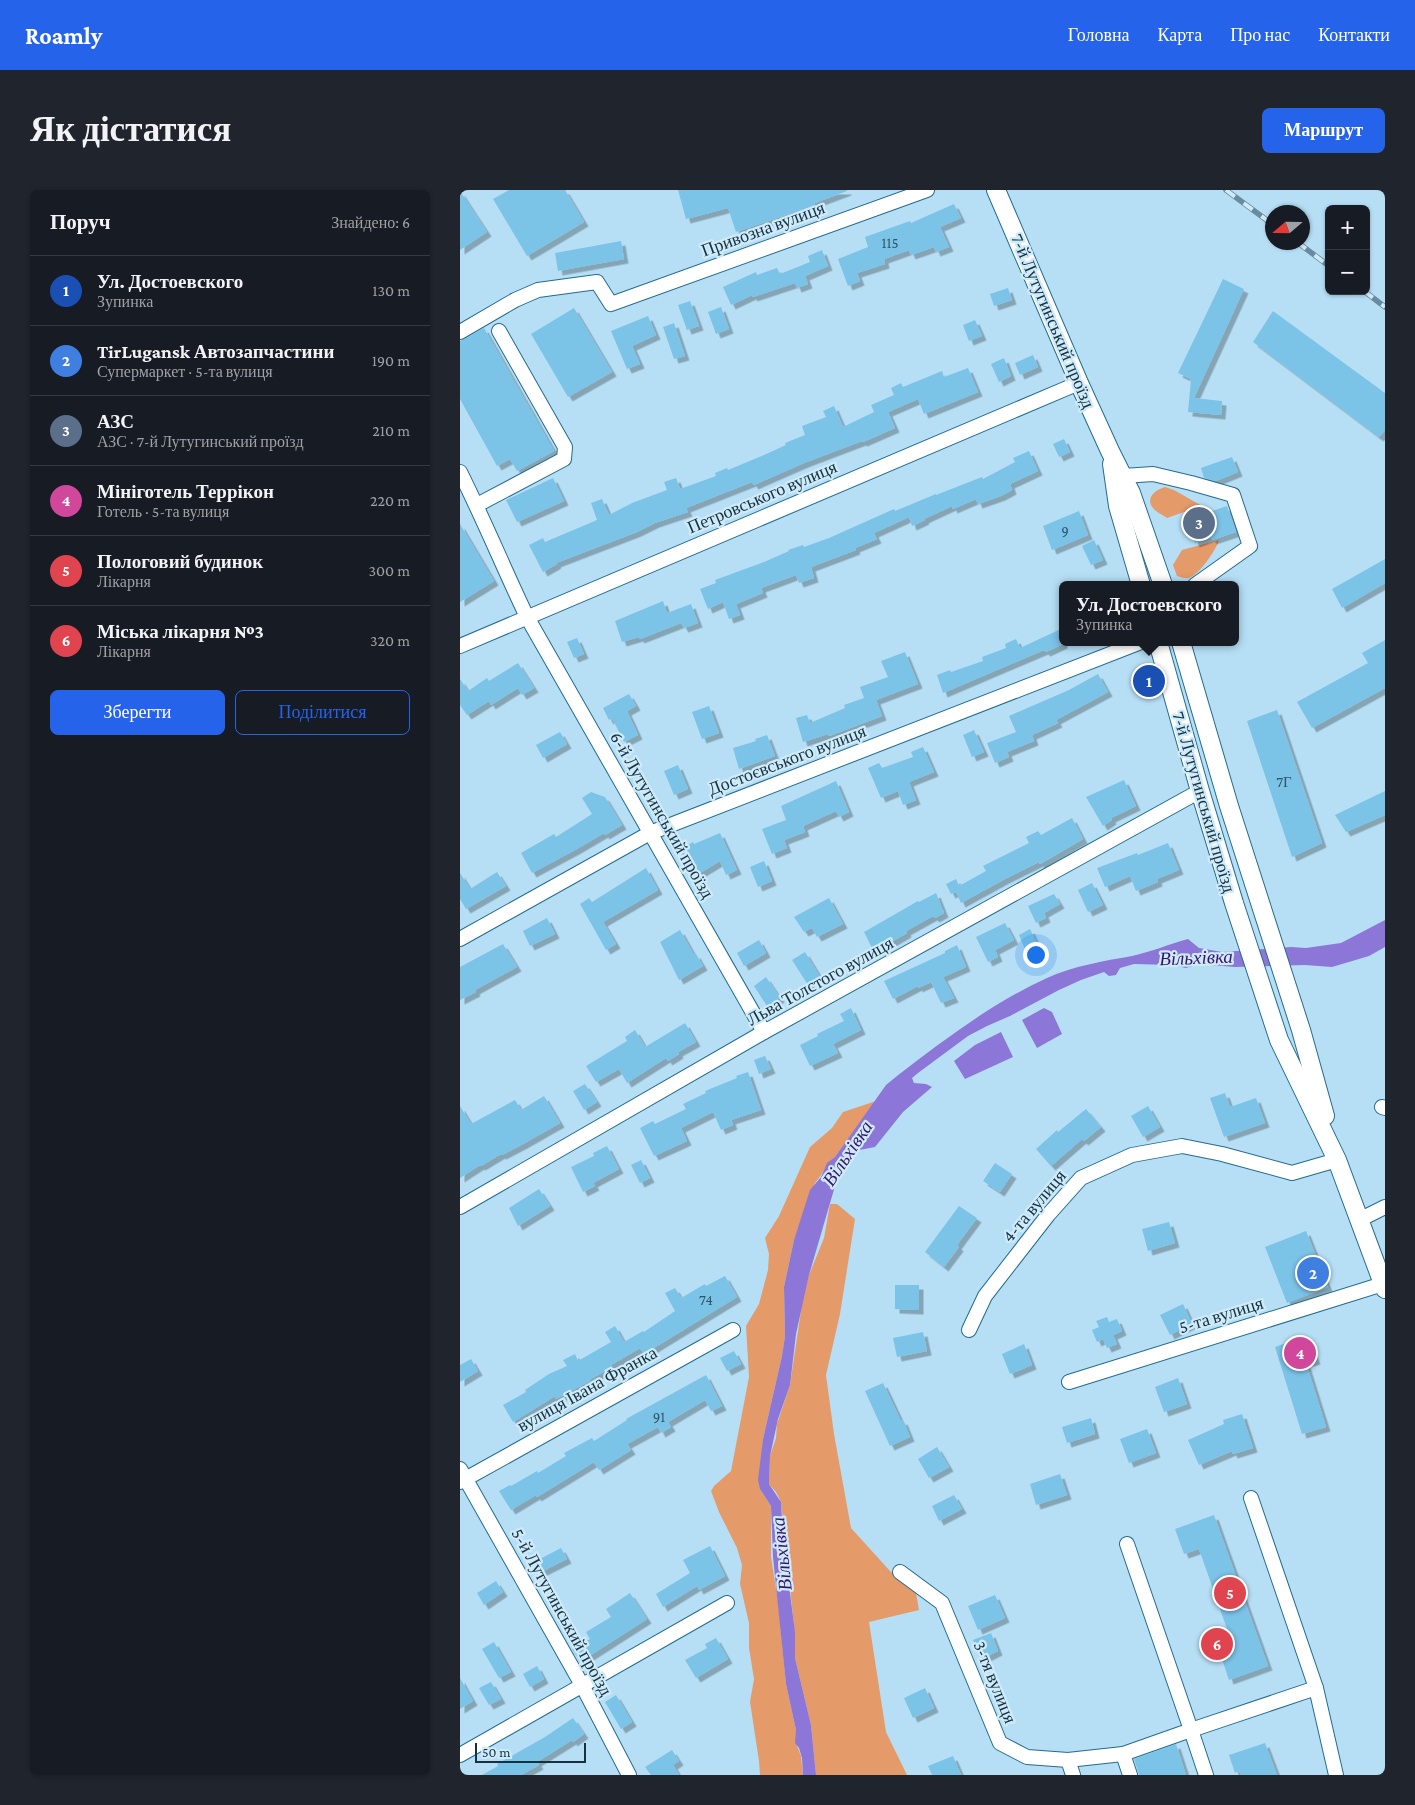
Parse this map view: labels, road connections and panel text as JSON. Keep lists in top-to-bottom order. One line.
{"streets":{"main road":["7-й Лутугинський проїзд"],"street":["Привозна вулиця","Петровського вулиця","Достоєвського вулиця","6-й Лутугинський проїзд","Льва Толстого вулиця","4-та вулиця","5-та вулиця","вулиця Івана Франка","5-й Лутугинський проїзд","3-тя вулиця"]},"crossings":[["7-й Лутугинський проїзд","Петровського вулиця"],["7-й Лутугинський проїзд","Льва Толстого вулиця"],["7-й Лутугинський проїзд","4-та вулиця"],["Петровського вулиця","6-й Лутугинський проїзд"],["Достоєвського вулиця","6-й Лутугинський проїзд"],["6-й Лутугинський проїзд","Льва Толстого вулиця"],["вулиця Івана Франка","5-й Лутугинський проїзд"]],"water":["Вільхівка"],"house_numbers":["115","9","7Г","74","91"],"scale_bar":"50 m","north":"left","page":{"header":"Roamly","nav":["Головна","Карта","Про нас","Контакти"],"buttons":["Маршрут",["Зберегти","Поділитися"]],"title":"Як дістатися","heading":["Поруч","Знайдено: 6"],"map_buttons":["+","−"],"list":[{"mark":"1","name":"Ул. Достоевского","note":"Зупинка","value":"130 m"},{"mark":"2","name":"TirLugansk Автозапчастини","note":"Супермаркет · 5-та вулиця","value":"190 m"},{"mark":"3","name":"АЗС","note":"АЗС · 7-й Лутугинський проїзд","value":"210 m"},{"mark":"4","name":"Мініготель Террікон","note":"Готель · 5-та вулиця","value":"220 m"},{"mark":"5","name":"Пологовий будинок","note":"Лікарня","value":"300 m"},{"mark":"6","name":"Міська лікарня №3","note":"Лікарня","value":"320 m"}],"pins":["3","1","2","4","5","6"],"popup":["Ул. Достоевского","Зупинка"],"scale":"50 m"}}
